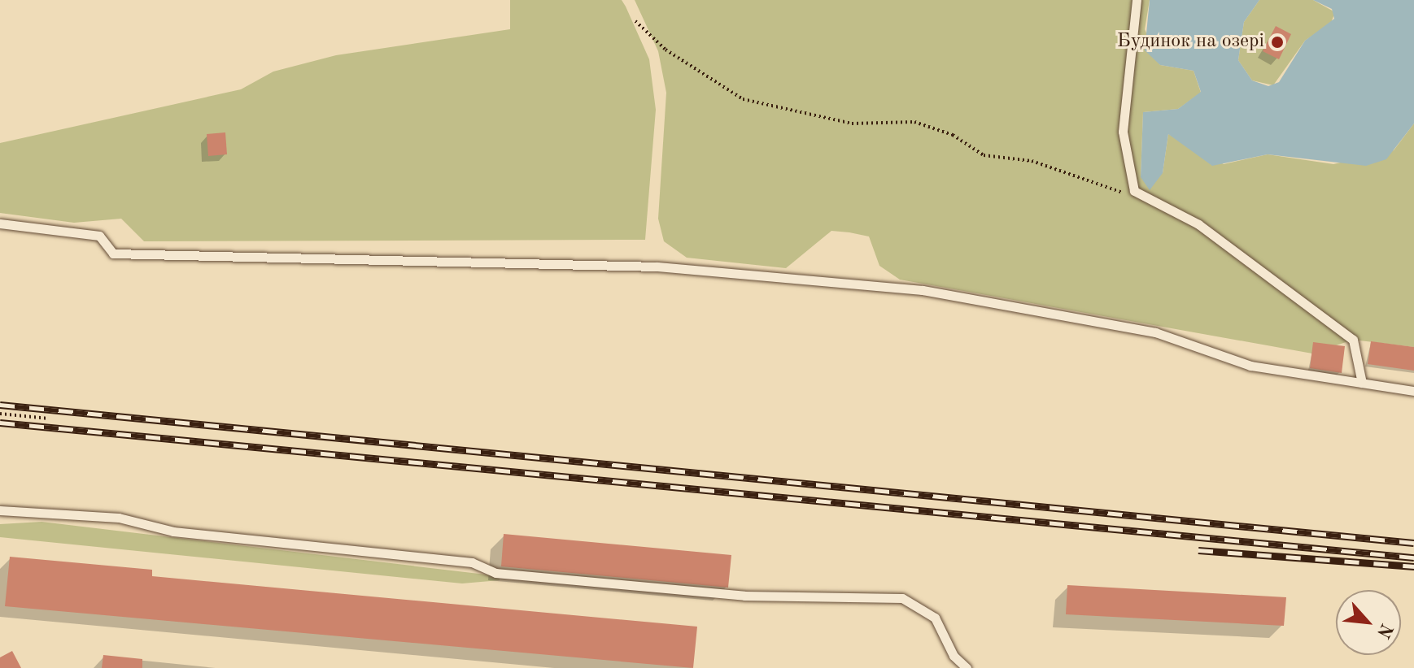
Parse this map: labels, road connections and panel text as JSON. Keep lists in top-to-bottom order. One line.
{"places":["Будинок на озері"],"north":"bottom right"}
